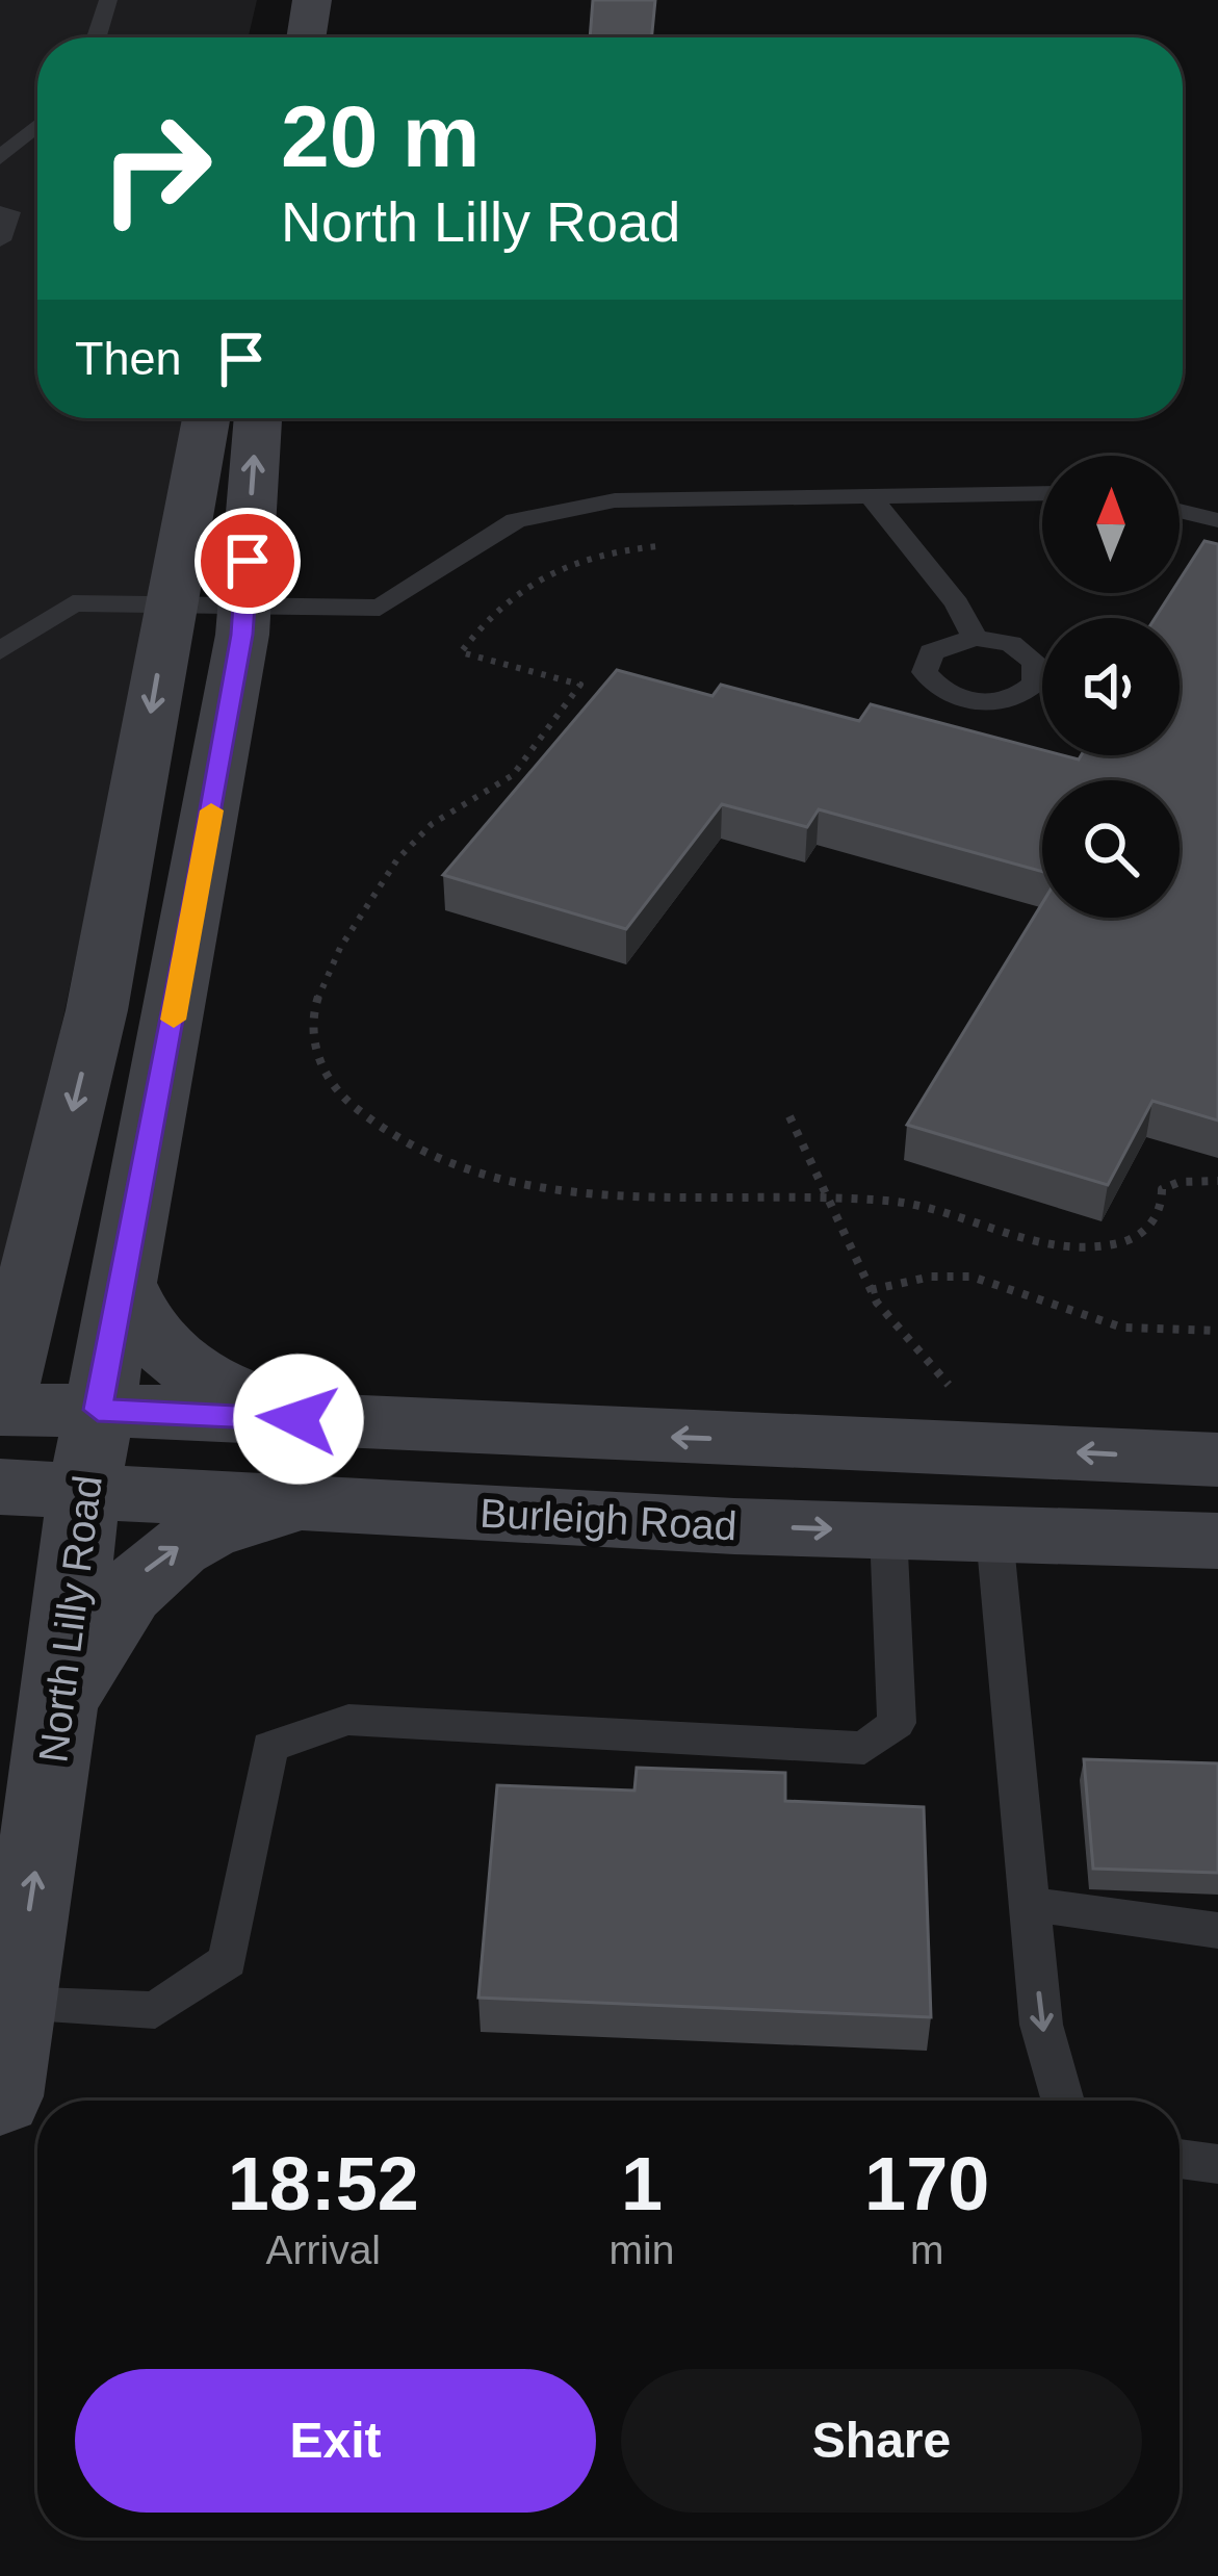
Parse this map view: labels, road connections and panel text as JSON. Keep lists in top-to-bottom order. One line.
{"streets":{"street":["Burleigh Road","North Lilly Road"]},"crossings":[["Burleigh Road","North Lilly Road"]],"north":"top","page":{"turn":["20 m","North Lilly Road"],"then":"Then","eta":["18:52","Arrival","1","min","170","m"],"buttons":["Exit","Share"]}}
